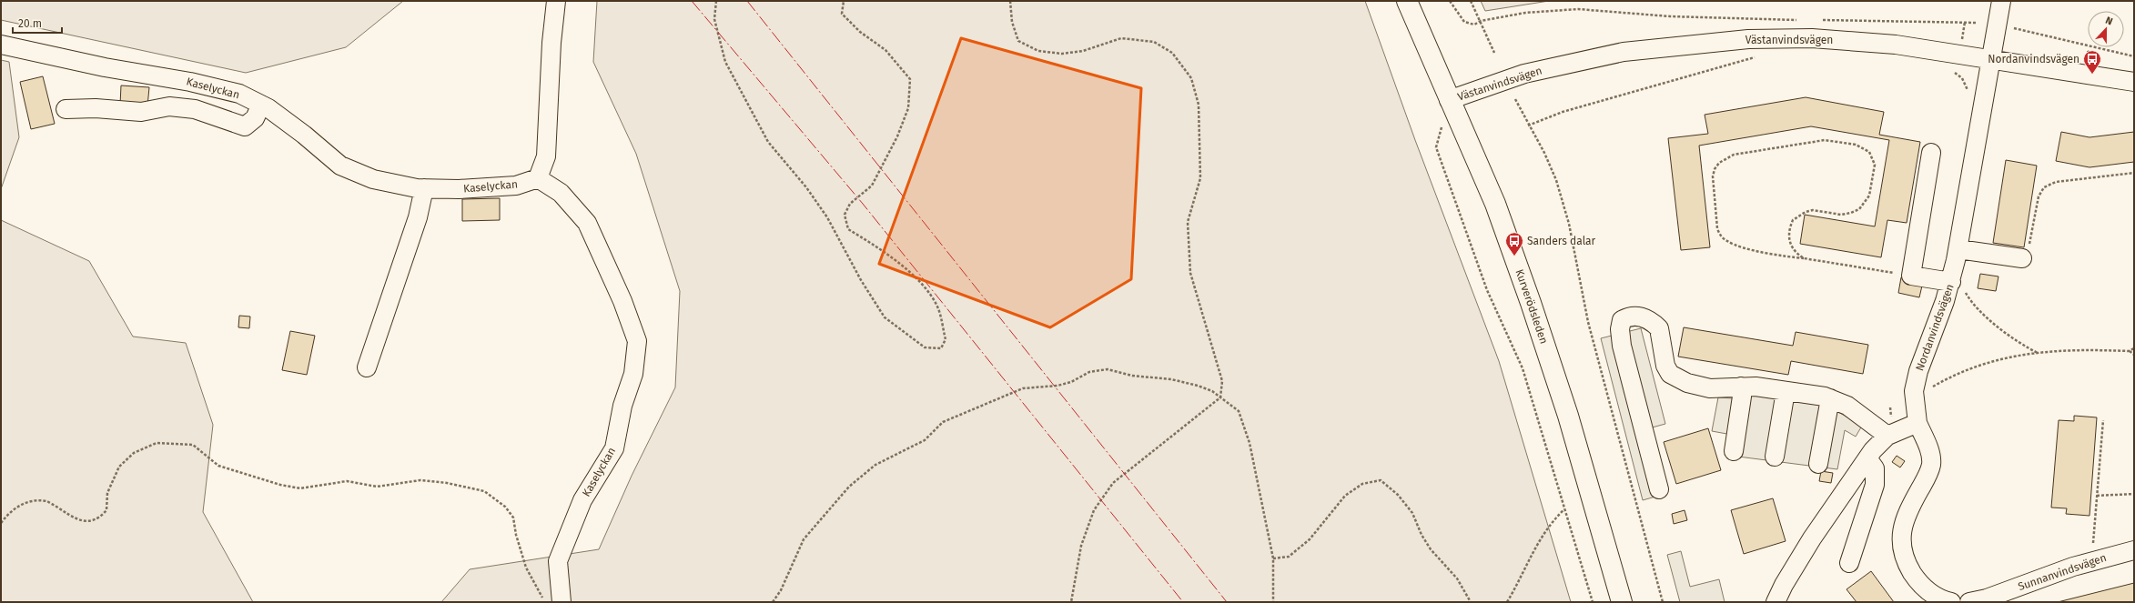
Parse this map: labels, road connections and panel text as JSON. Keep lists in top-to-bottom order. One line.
{"streets":{"main road":["Kurverödsleden"],"street":["Västanvindsvägen","Kaselyckan","Nordanvindsvägen","Sunnanvindsvägen"]},"crossings":[["Västanvindsvägen","Kurverödsleden"],["Västanvindsvägen","Nordanvindsvägen"]],"places":{"bus stop":["Nordanvindsvägen","Sanders dalar"]},"scale_bar":"20 m","north":"top"}
